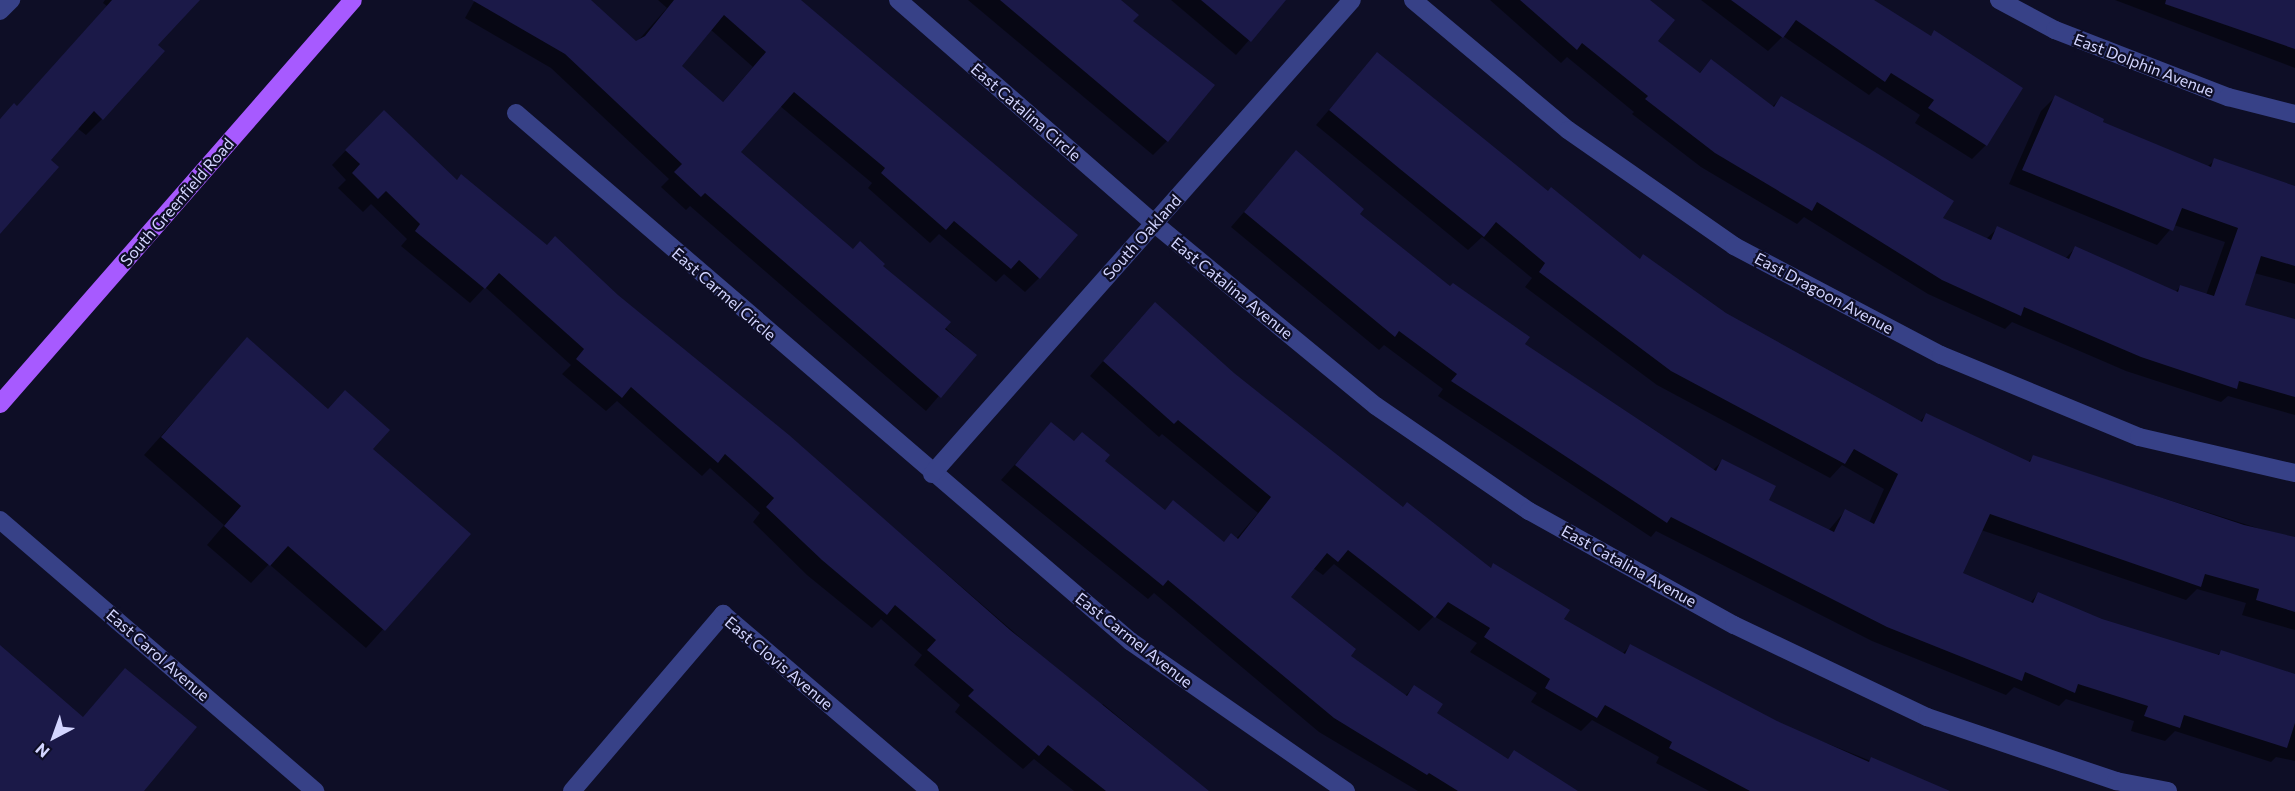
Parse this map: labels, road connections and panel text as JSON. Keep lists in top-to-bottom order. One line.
{"streets":{"main road":["South Greenfield Road"],"street":["East Dolphin Avenue","East Catalina Circle","South Oakland","East Catalina Avenue","East Dragoon Avenue","East Carmel Circle","East Carmel Avenue","East Carol Avenue","East Clovis Avenue"]},"crossings":[["East Catalina Circle","South Oakland"],["East Catalina Circle","East Catalina Avenue"],["South Oakland","East Catalina Avenue"],["South Oakland","East Carmel Circle"],["South Oakland","East Carmel Avenue"],["East Carmel Circle","East Carmel Avenue"]],"north":"bottom left"}
